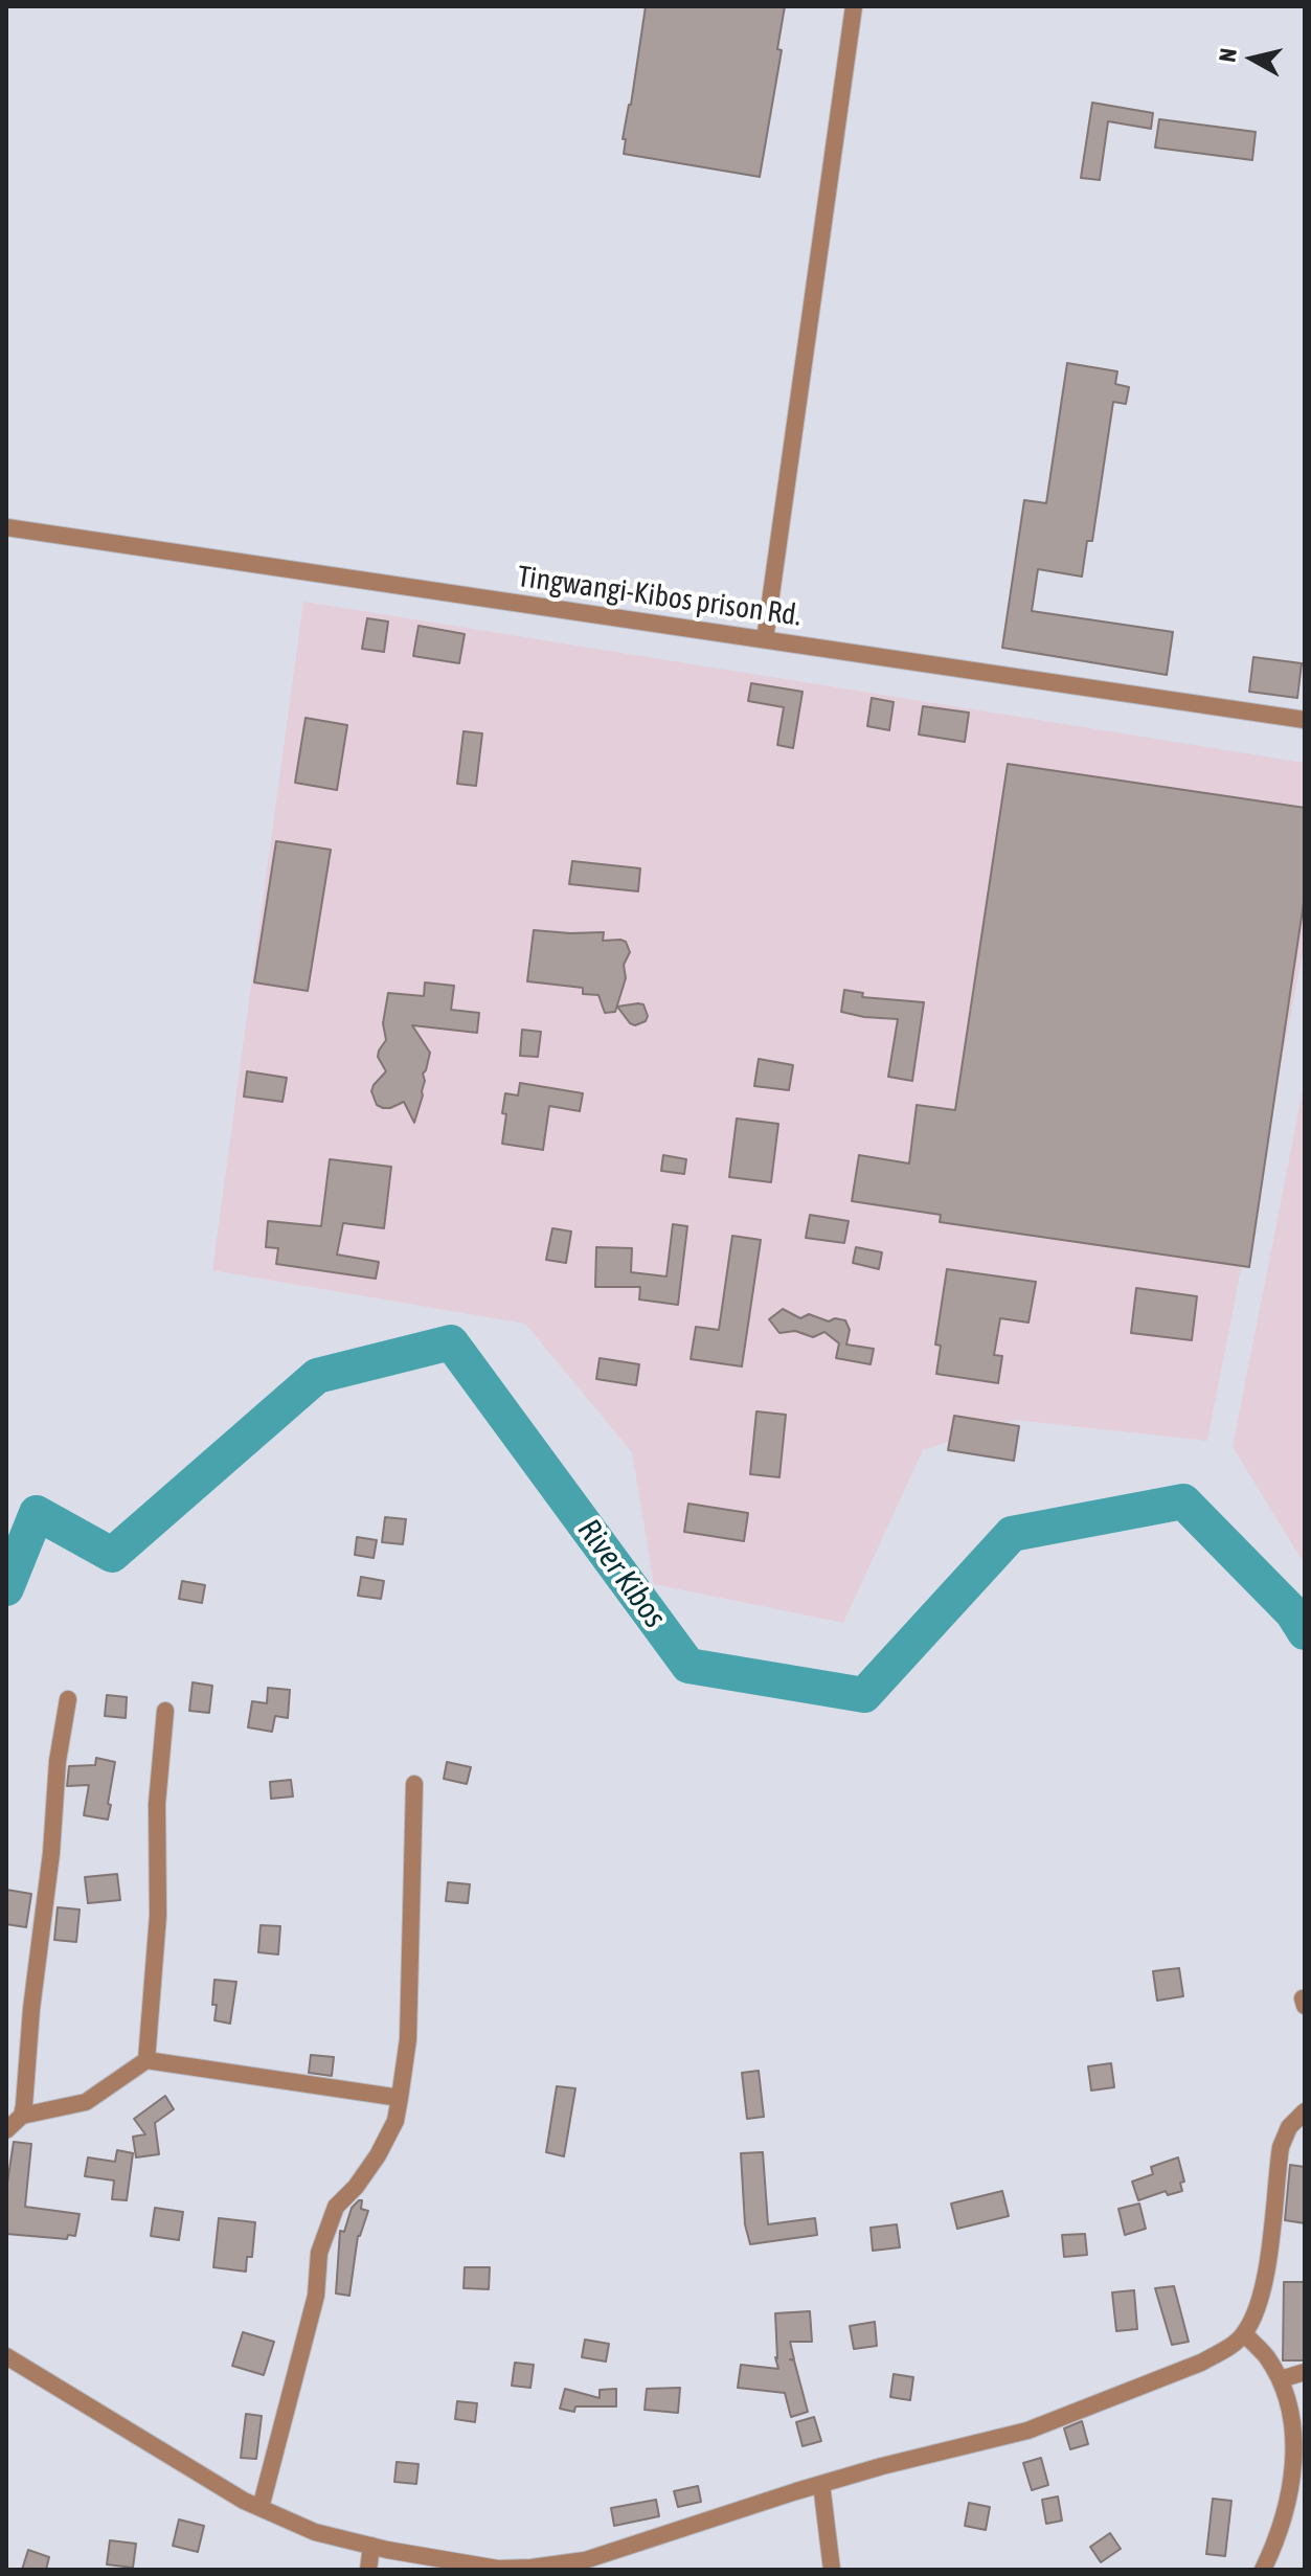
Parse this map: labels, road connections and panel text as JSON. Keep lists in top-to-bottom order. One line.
{"streets":{"street":["Tingwangi-Kibos prison Rd."]},"water":["River Kibos"],"north":"left"}
